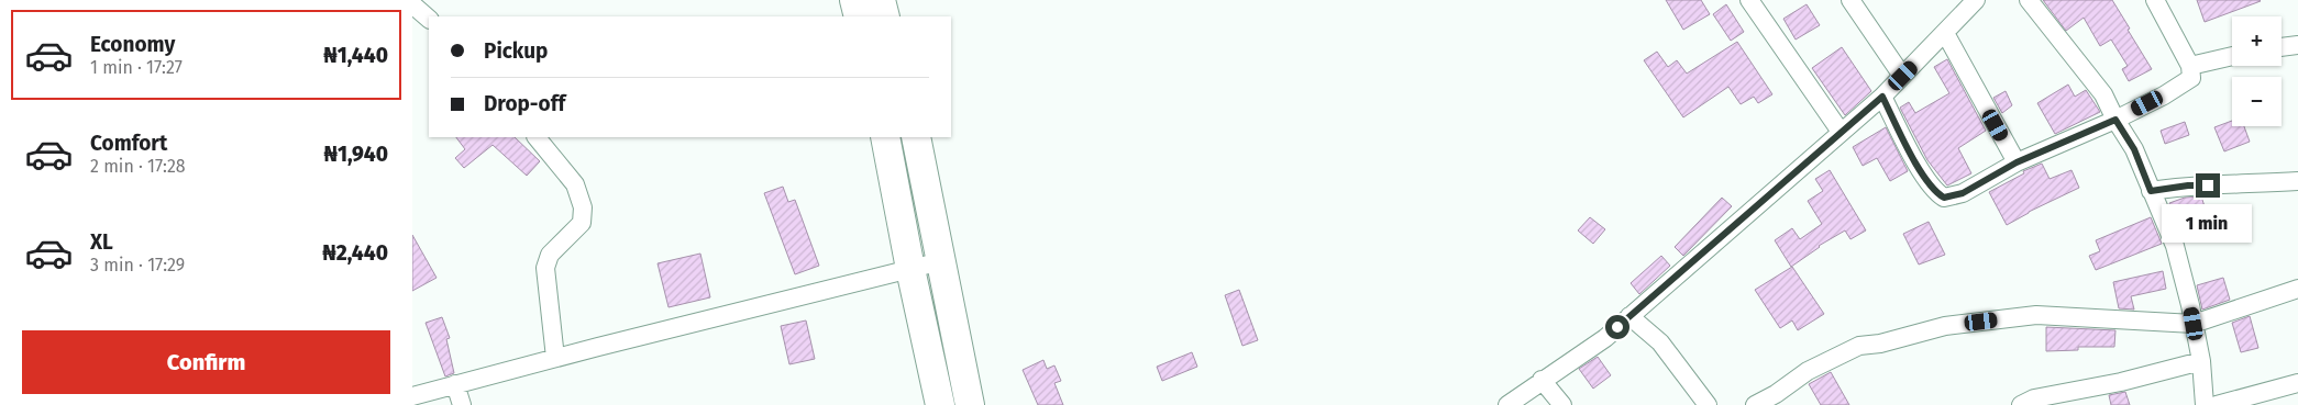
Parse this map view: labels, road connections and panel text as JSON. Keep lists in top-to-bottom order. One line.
{"page":{"list":[{"name":"Economy","note":"1 min · 17:27","value":"₦1,440"},{"name":"Comfort","note":"2 min · 17:28","value":"₦1,940"},{"name":"XL","note":"3 min · 17:29","value":"₦2,440"}],"map_buttons":["+","−"],"banner":["Pickup","Drop-off"],"bubble":"1 min","buttons":"Confirm"}}
